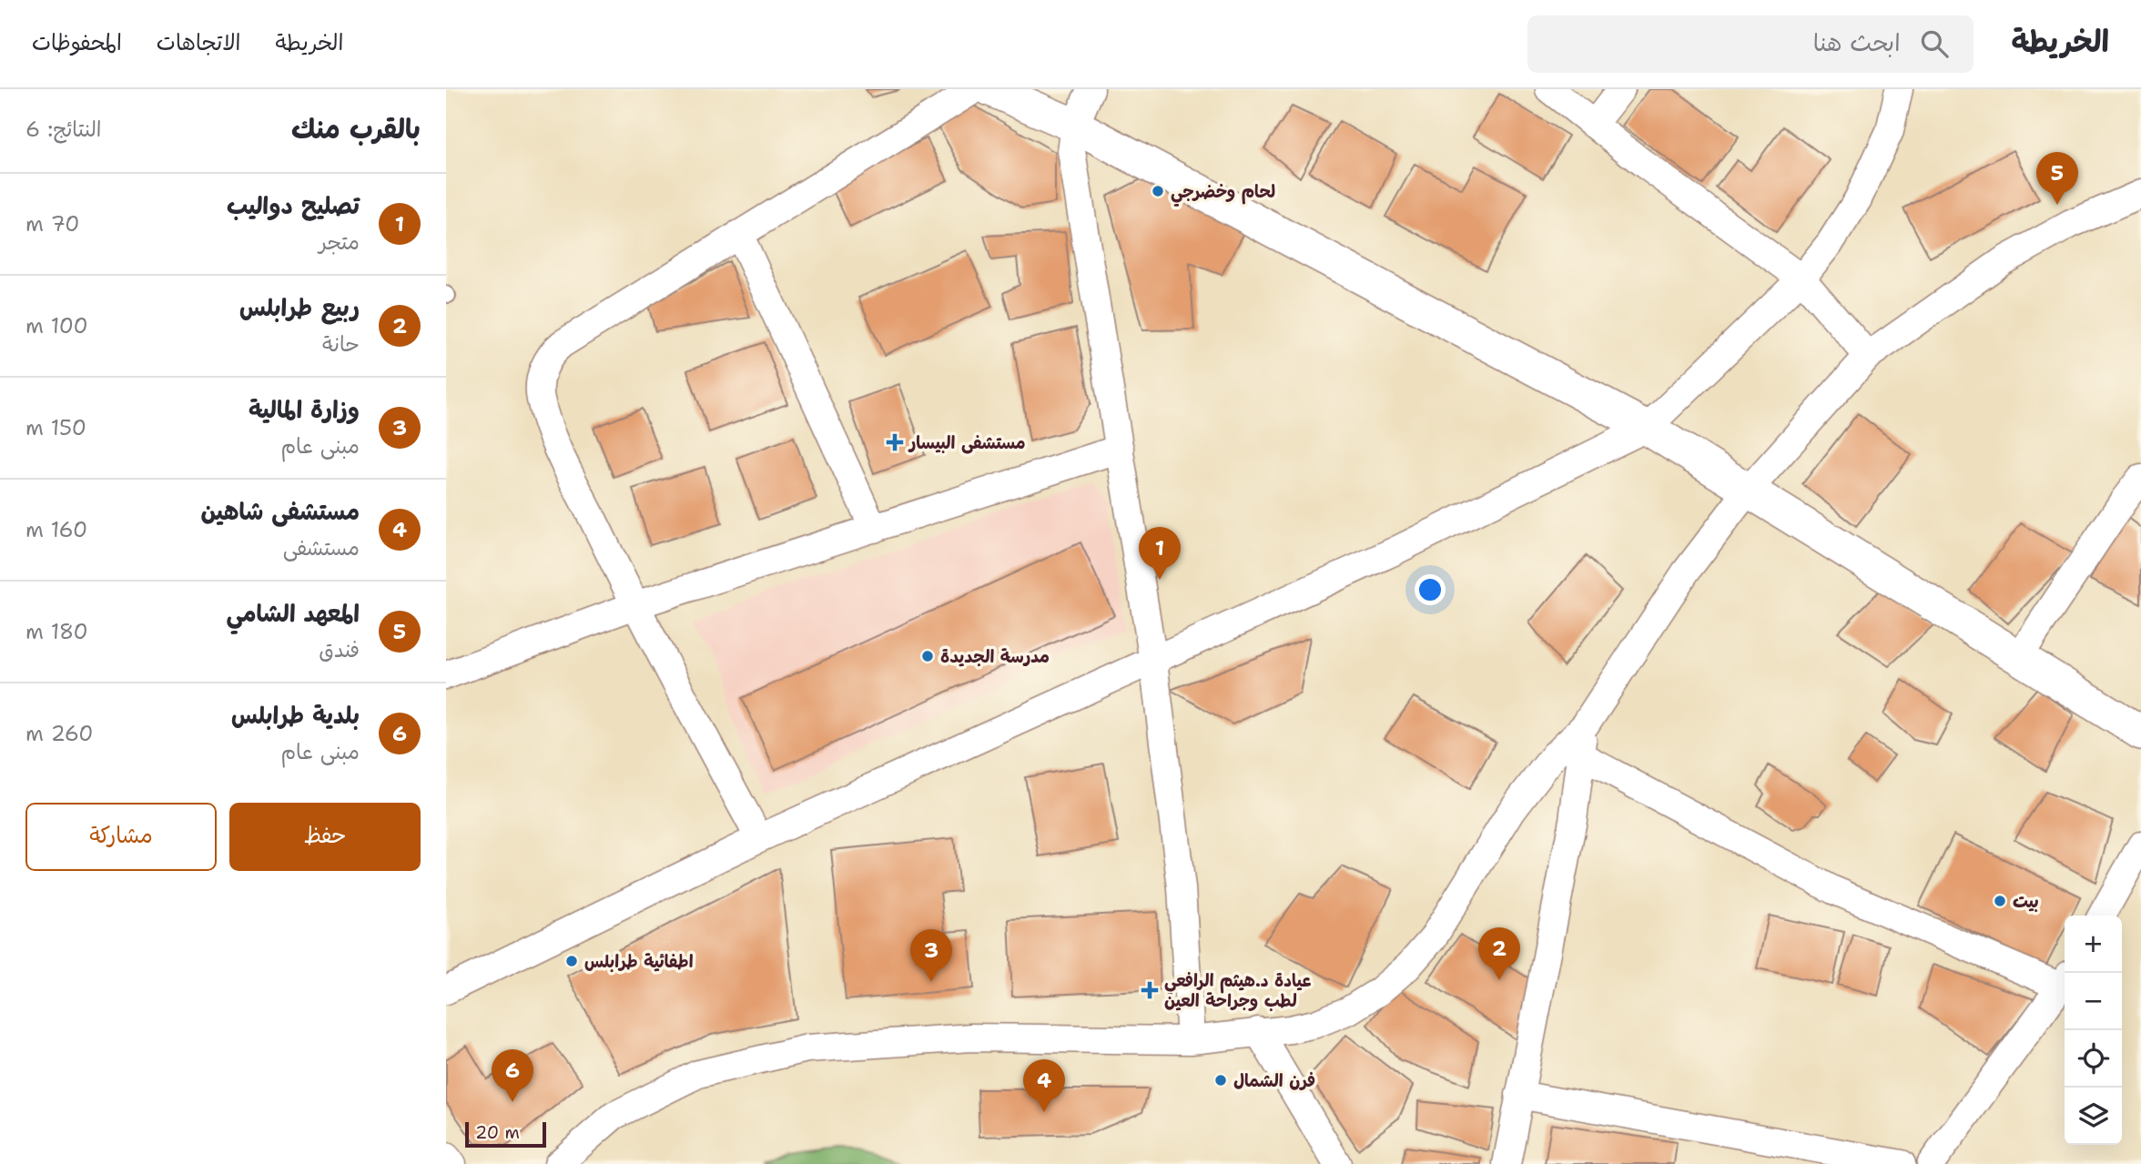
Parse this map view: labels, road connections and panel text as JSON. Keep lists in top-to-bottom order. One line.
{"places":{"other":["لحام وخضرجي","مدرسة الجديدة","بيت","اطفائية طرابلس","فرن الشمال"],"health":["مستشفی البيسار","عيادة د.هيثم الرافعي لطب وجراحة العين"]},"scale_bar":"20 m","page":{"header":"الخريطة","search":"ابحث هنا","nav":["الخريطة","الاتجاهات","المحفوظات"],"heading":["بالقرب منك","النتائج: 6"],"pins":["5","1","2","3","6","4"],"list":[{"mark":"1","name":"تصليح دواليب","note":"متجر","value":"70 m"},{"mark":"2","name":"ربيع طرابلس","note":"حانة","value":"100 m"},{"mark":"3","name":"وزارة المالية","note":"مبنى عام","value":"150 m"},{"mark":"4","name":"مستشفى شاهين","note":"مستشفى","value":"160 m"},{"mark":"5","name":"المعهد الشامي","note":"فندق","value":"180 m"},{"mark":"6","name":"بلدية طرابلس","note":"مبنى عام","value":"260 m"}],"buttons":["حفظ","مشاركة"],"map_buttons":["+","−"],"scale":"20 m"}}
